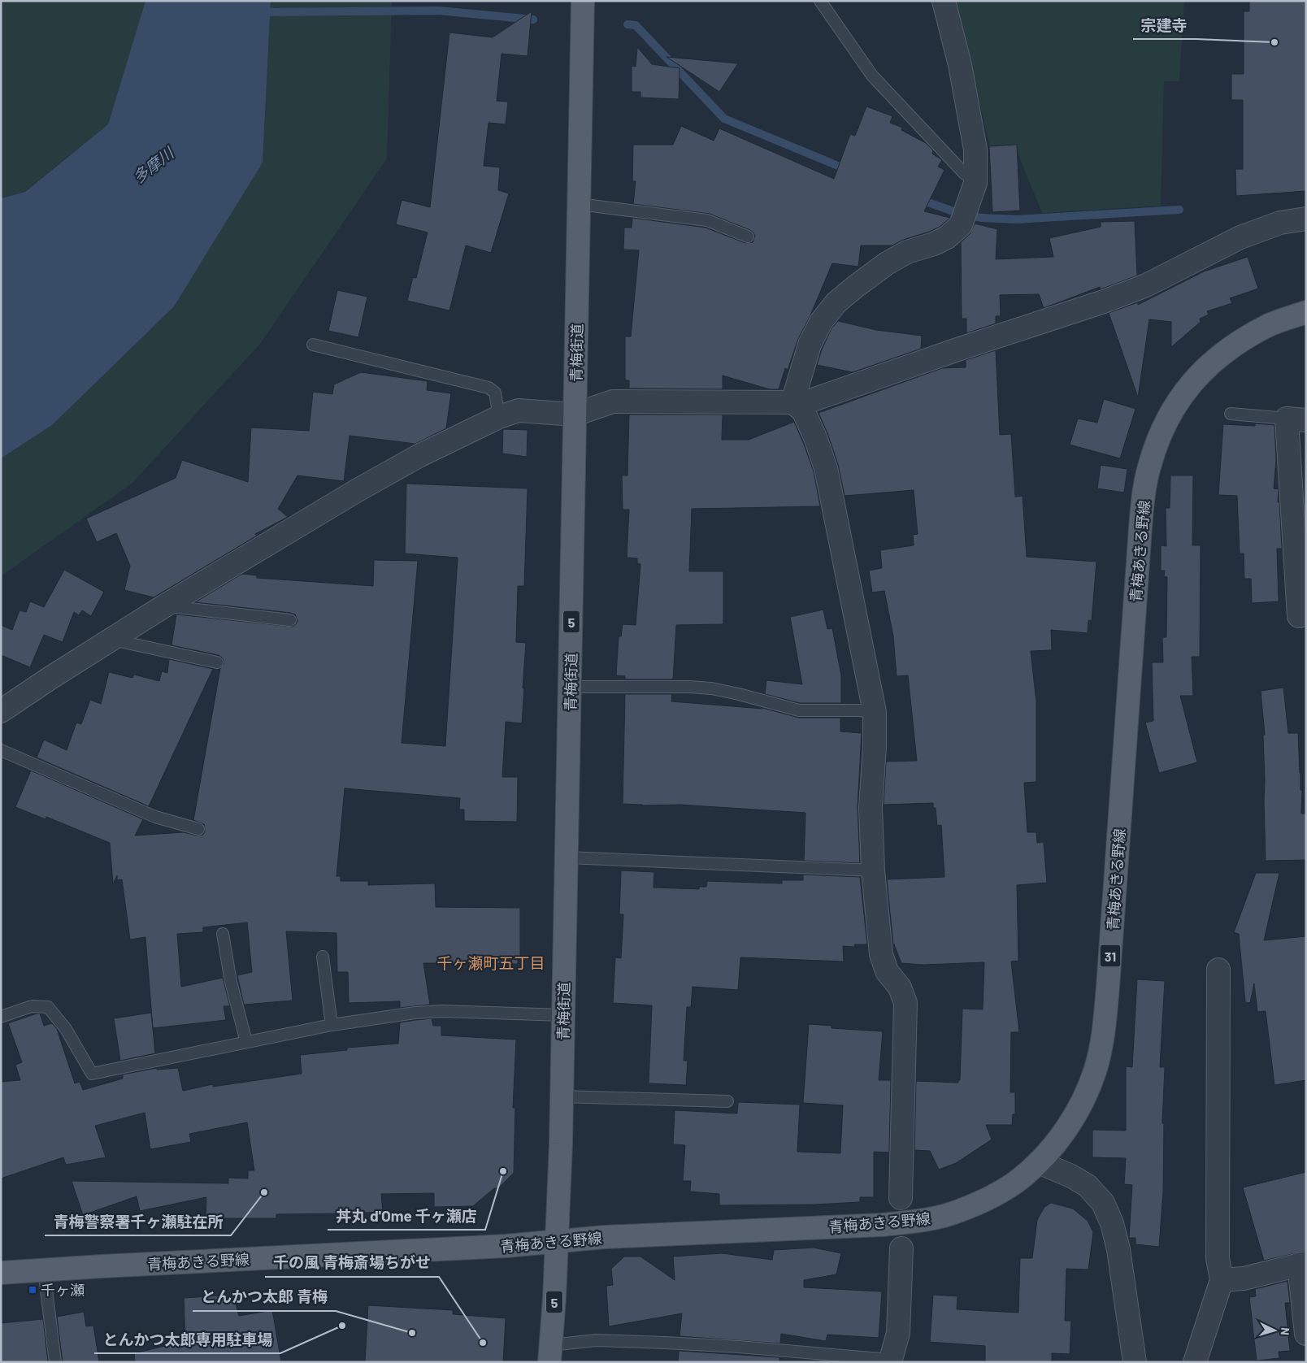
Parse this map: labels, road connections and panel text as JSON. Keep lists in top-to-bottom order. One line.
{"streets":{"main road":["青梅街道","青梅あきる野線","5","31"]},"crossings":[["青梅街道","青梅あきる野線"],["青梅あきる野線","31"]],"districts":["千ヶ瀬町五丁目"],"water":["多摩川"],"places":{"other":["宗建寺","丼丸 d'Ome 千ヶ瀬店","青梅警察署千ヶ瀬駐在所","とんかつ太郎専用駐車場","とんかつ太郎 青梅","千の風 青梅斎場ちがせ"],"transit":["千ヶ瀬"]},"north":"right"}
